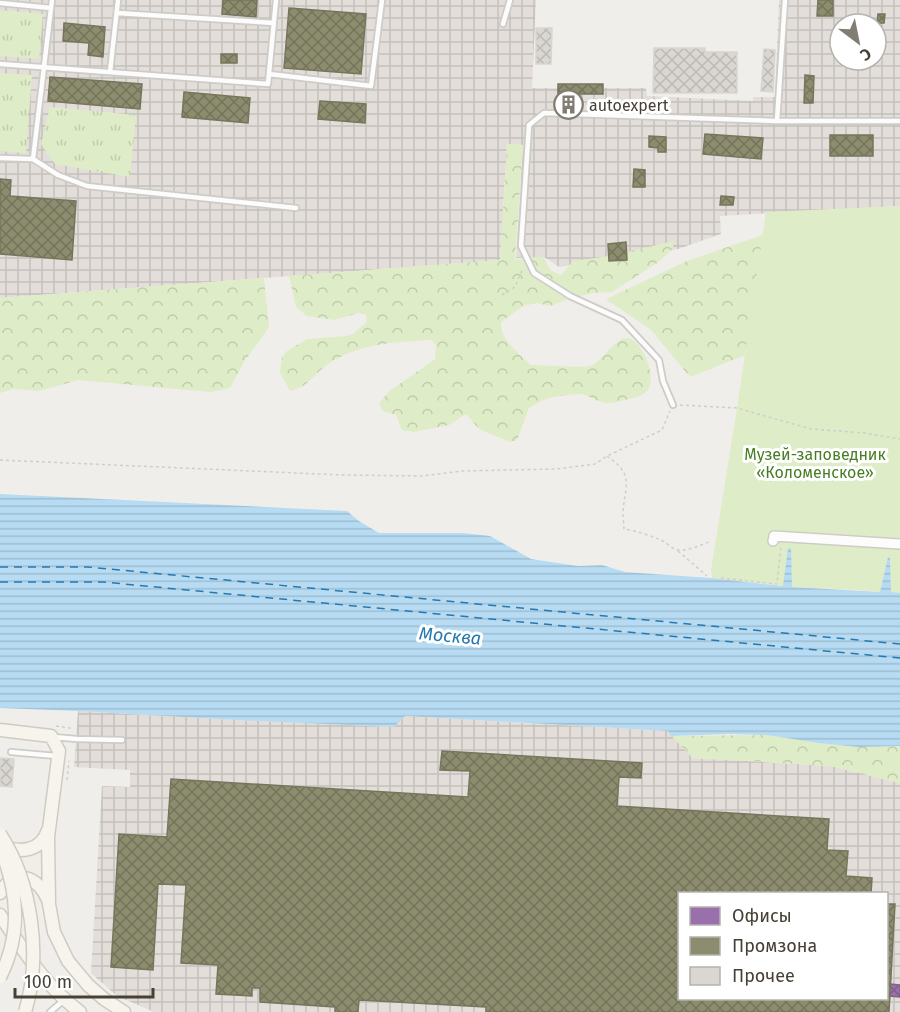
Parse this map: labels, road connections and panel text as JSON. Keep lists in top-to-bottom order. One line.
{"water":["Москва"],"parks":["Музей-заповедник «Коломенское»"],"places":{"building":["autoexpert"]},"legend":["Офисы","Промзона","Прочее"],"scale_bar":"100 m","north":"bottom right"}
